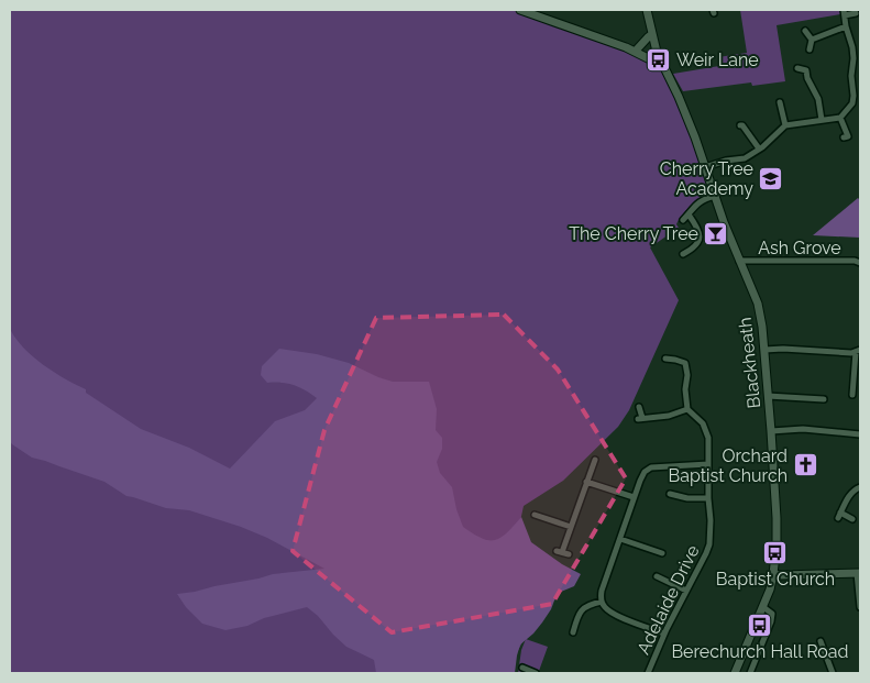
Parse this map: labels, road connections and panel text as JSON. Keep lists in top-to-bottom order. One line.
{"streets":{"main road":["Blackheath"],"street":["Ash Grove","Adelaide Drive"]},"crossings":[["Ash Grove","Blackheath"]],"places":{"bus stop":["Weir Lane","Baptist Church","Berechurch Hall Road"],"school or university":["Cherry Tree Academy"],"bar":["The Cherry Tree"],"church":["Orchard Baptist Church"]}}
